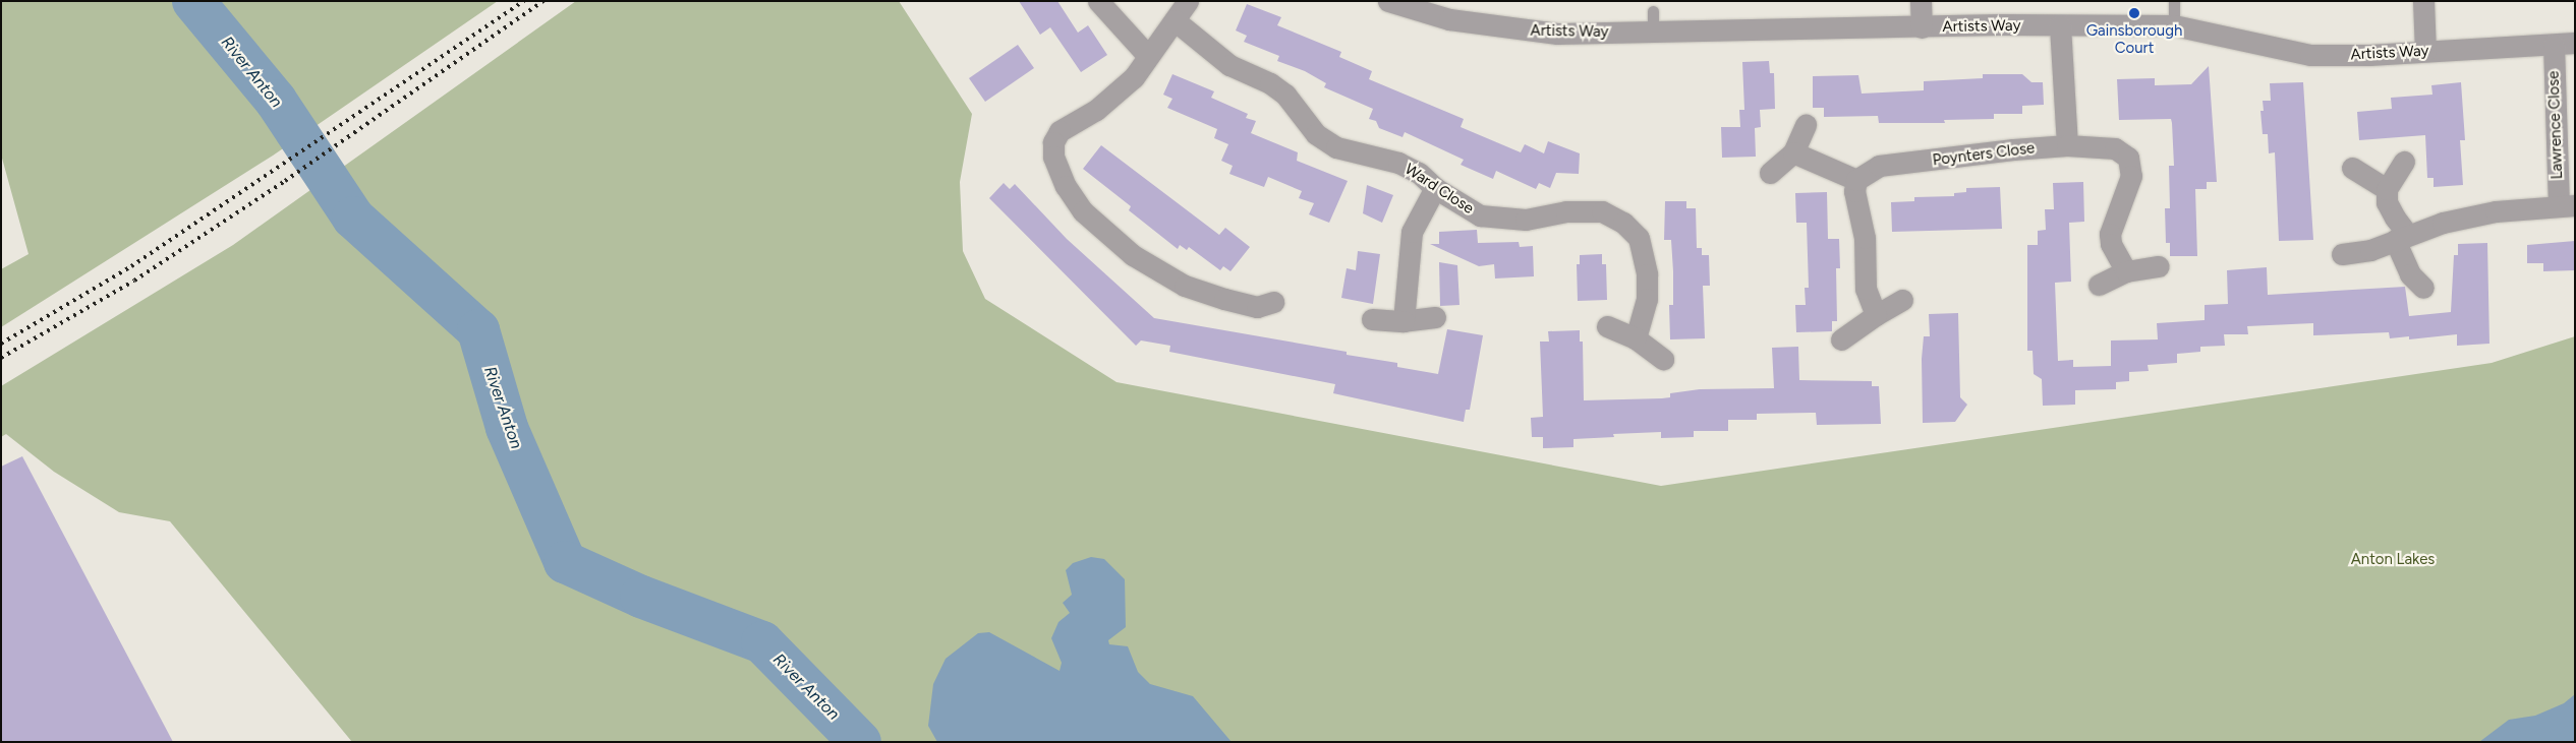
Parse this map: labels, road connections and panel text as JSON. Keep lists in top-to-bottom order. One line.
{"streets":{"street":["Artists Way","Lawrence Close","Poynters Close","Ward Close"]},"crossings":[["Artists Way","Lawrence Close"]],"water":["River Anton"],"parks":["Anton Lakes"],"places":["Gainsborough Court"]}
